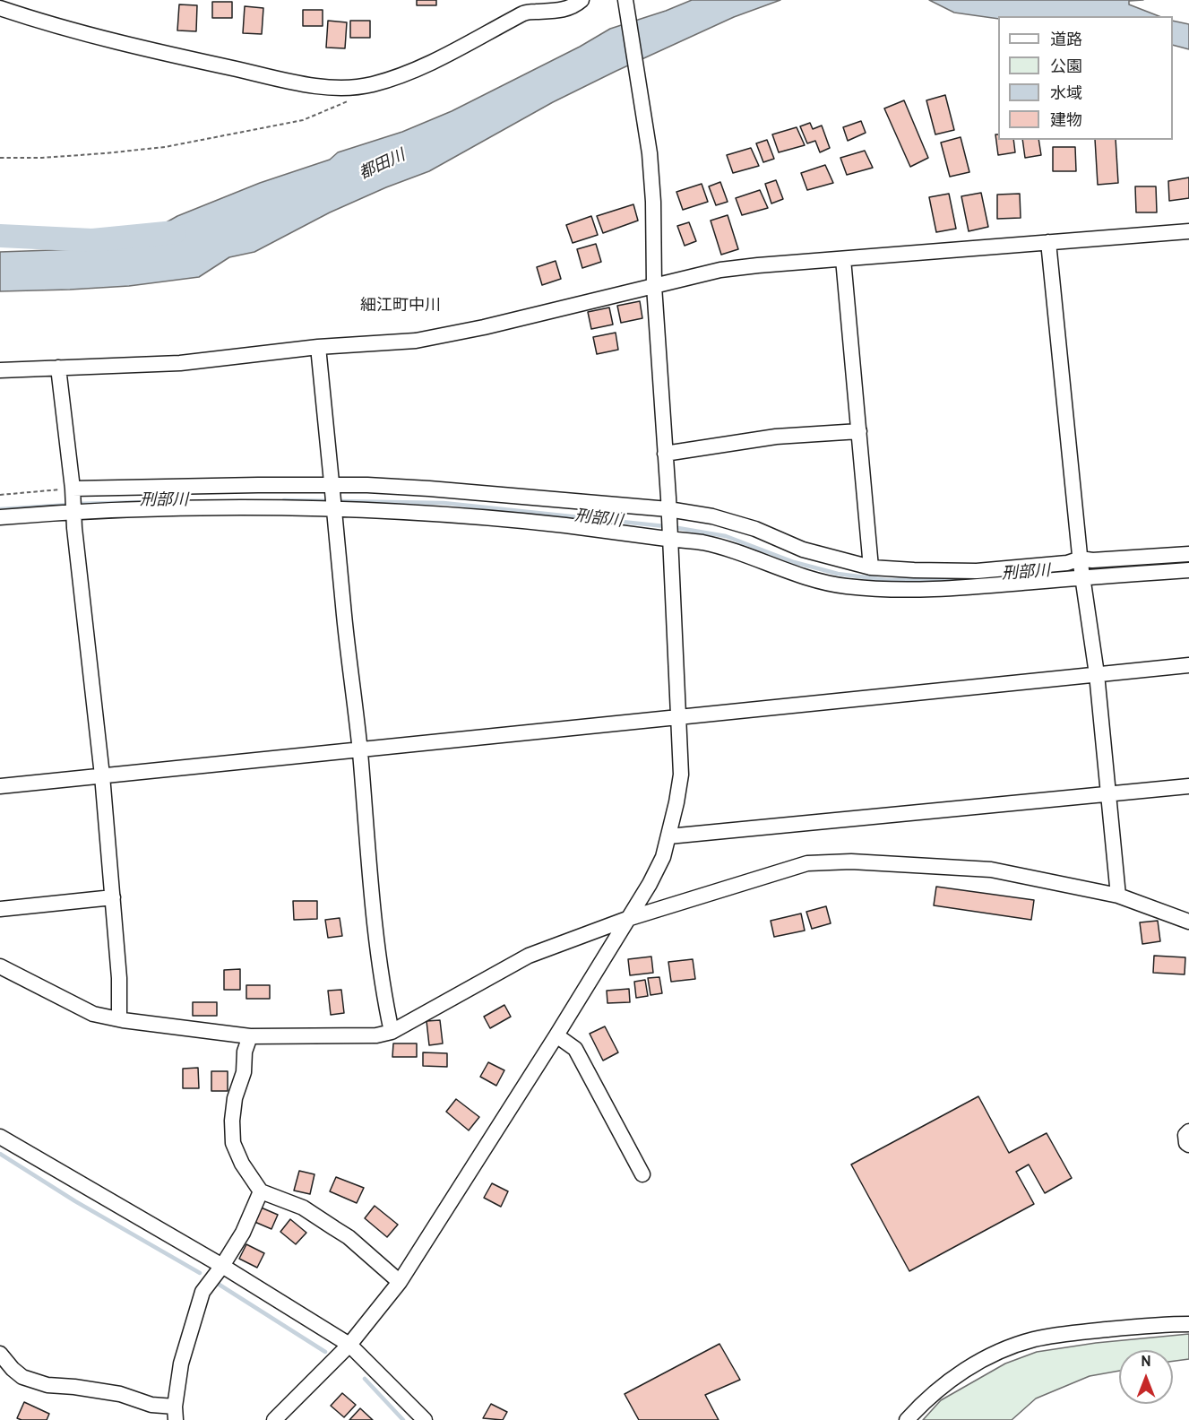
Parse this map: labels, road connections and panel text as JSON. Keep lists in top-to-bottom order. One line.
{"districts":["細江町中川"],"water":["都田川","刑部川"],"legend":["道路","公園","水域","建物"],"north":"top"}
